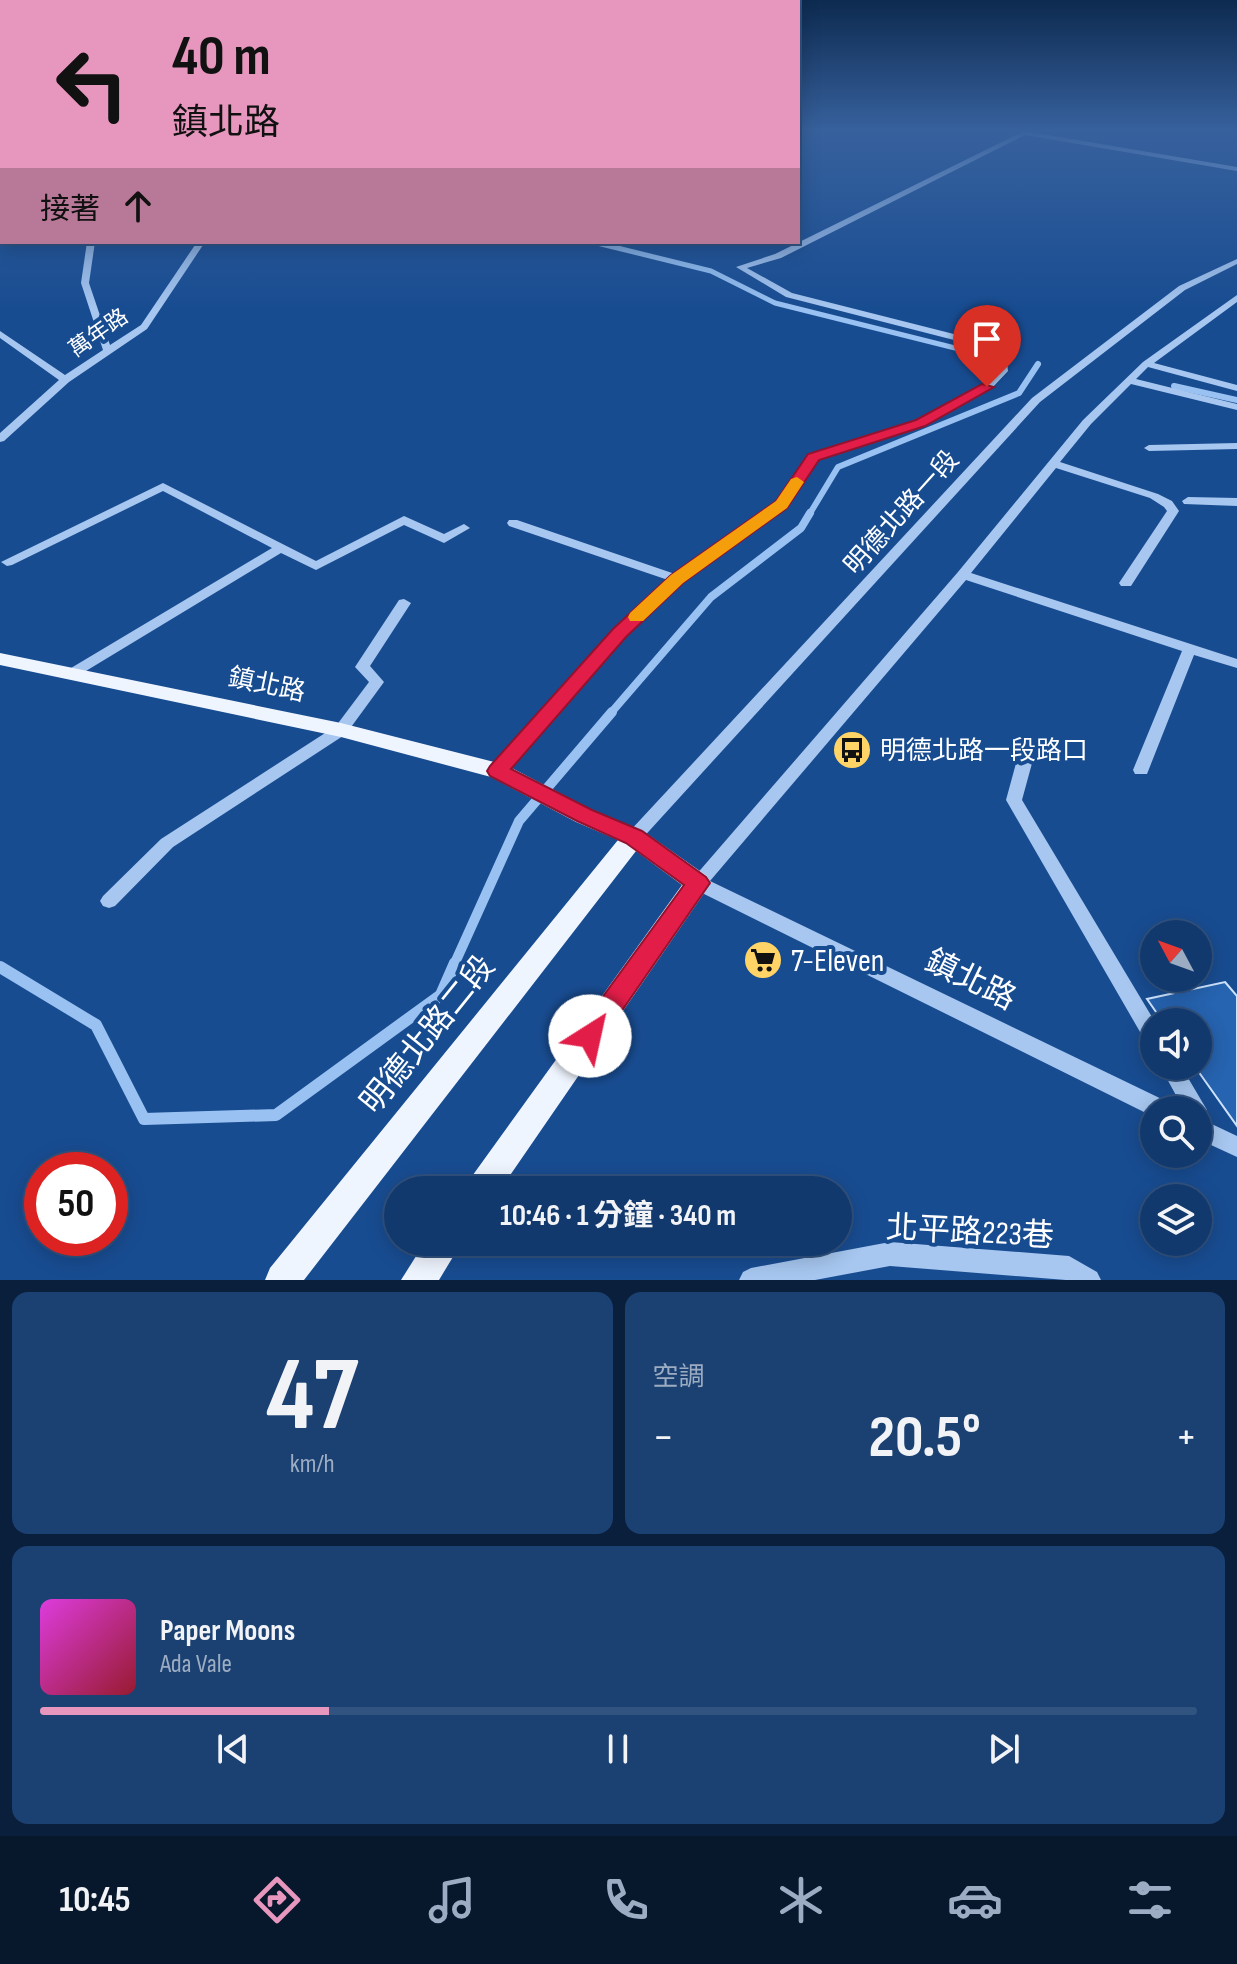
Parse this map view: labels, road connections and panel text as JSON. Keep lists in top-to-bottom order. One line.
{"streets":{"main road":["鎮北路","明德北路二段"],"street":["萬年路","明德北路一段","北平路223巷"]},"crossings":[["明德北路一段","鎮北路"],["明德北路一段","明德北路二段"],["鎮北路","明德北路二段"]],"places":{"bus stop":["明德北路一段路口"],"supermarket":["7-Eleven"]},"north":"top left","page":{"turn":["40 m","鎮北路"],"then":"接著","limit":"50","trip":"10:46 · 1 分鐘 · 340 m","tile":[["47","km/h"],"空調"],"heat":["−","20.5°","+"],"song":["Paper Moons","Ada Vale"],"tabs":"10:45"}}
